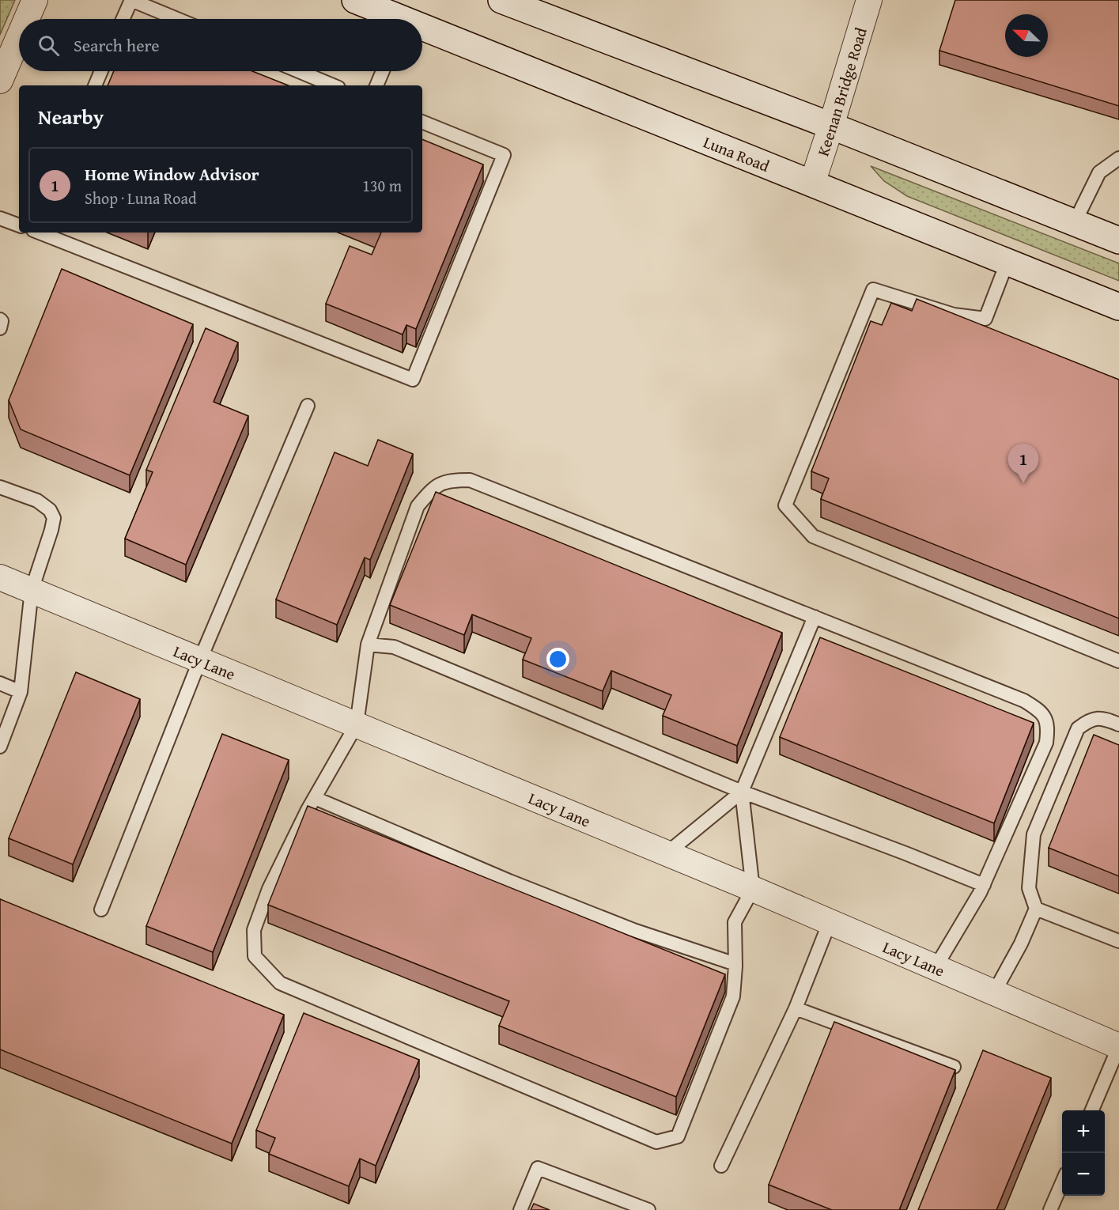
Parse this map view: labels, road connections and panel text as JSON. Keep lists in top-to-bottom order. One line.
{"streets":{"main road":["Luna Road"],"street":["Keenan Bridge Road","Lacy Lane"]},"crossings":[["Keenan Bridge Road","Luna Road"]],"north":"top left","page":{"search":"Search here","heading":"Nearby","list":[{"mark":"1","name":"Home Window Advisor","note":"Shop · Luna Road","value":"130 m"}],"pins":"1","map_buttons":["+","−"]}}
